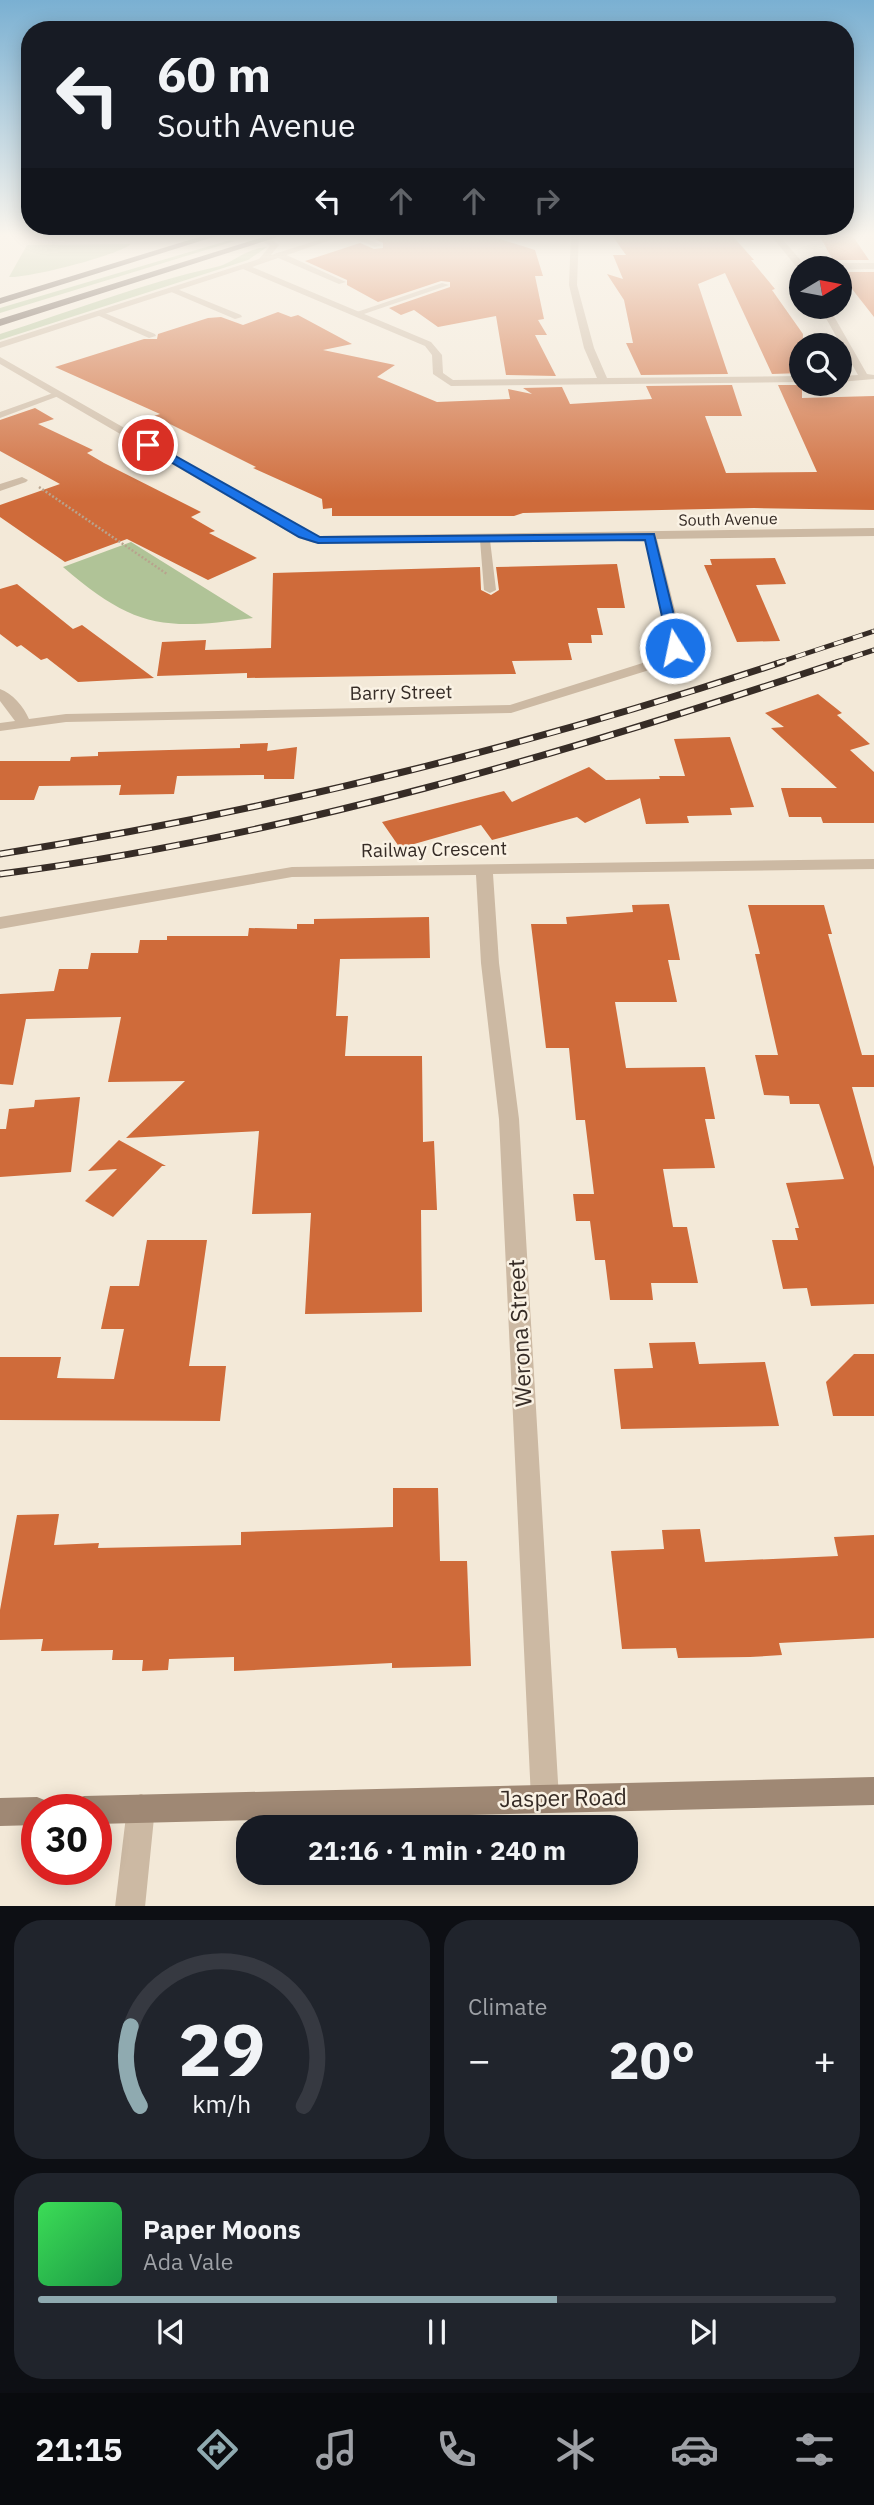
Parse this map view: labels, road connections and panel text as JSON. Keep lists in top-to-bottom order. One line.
{"streets":{"main road":["Jasper Road"],"street":["South Avenue","Barry Street","Railway Crescent","Werona Street"]},"crossings":[["South Avenue","Barry Street"],["Railway Crescent","Werona Street"],["Werona Street","Jasper Road"]],"north":"right","page":{"turn":["60 m","South Avenue"],"limit":"30","trip":"21:16 · 1 min · 240 m","tile":"Climate","heat":["−","20°","+"],"song":["Paper Moons","Ada Vale"],"tabs":"21:15","gauge":["29","km/h"]}}
